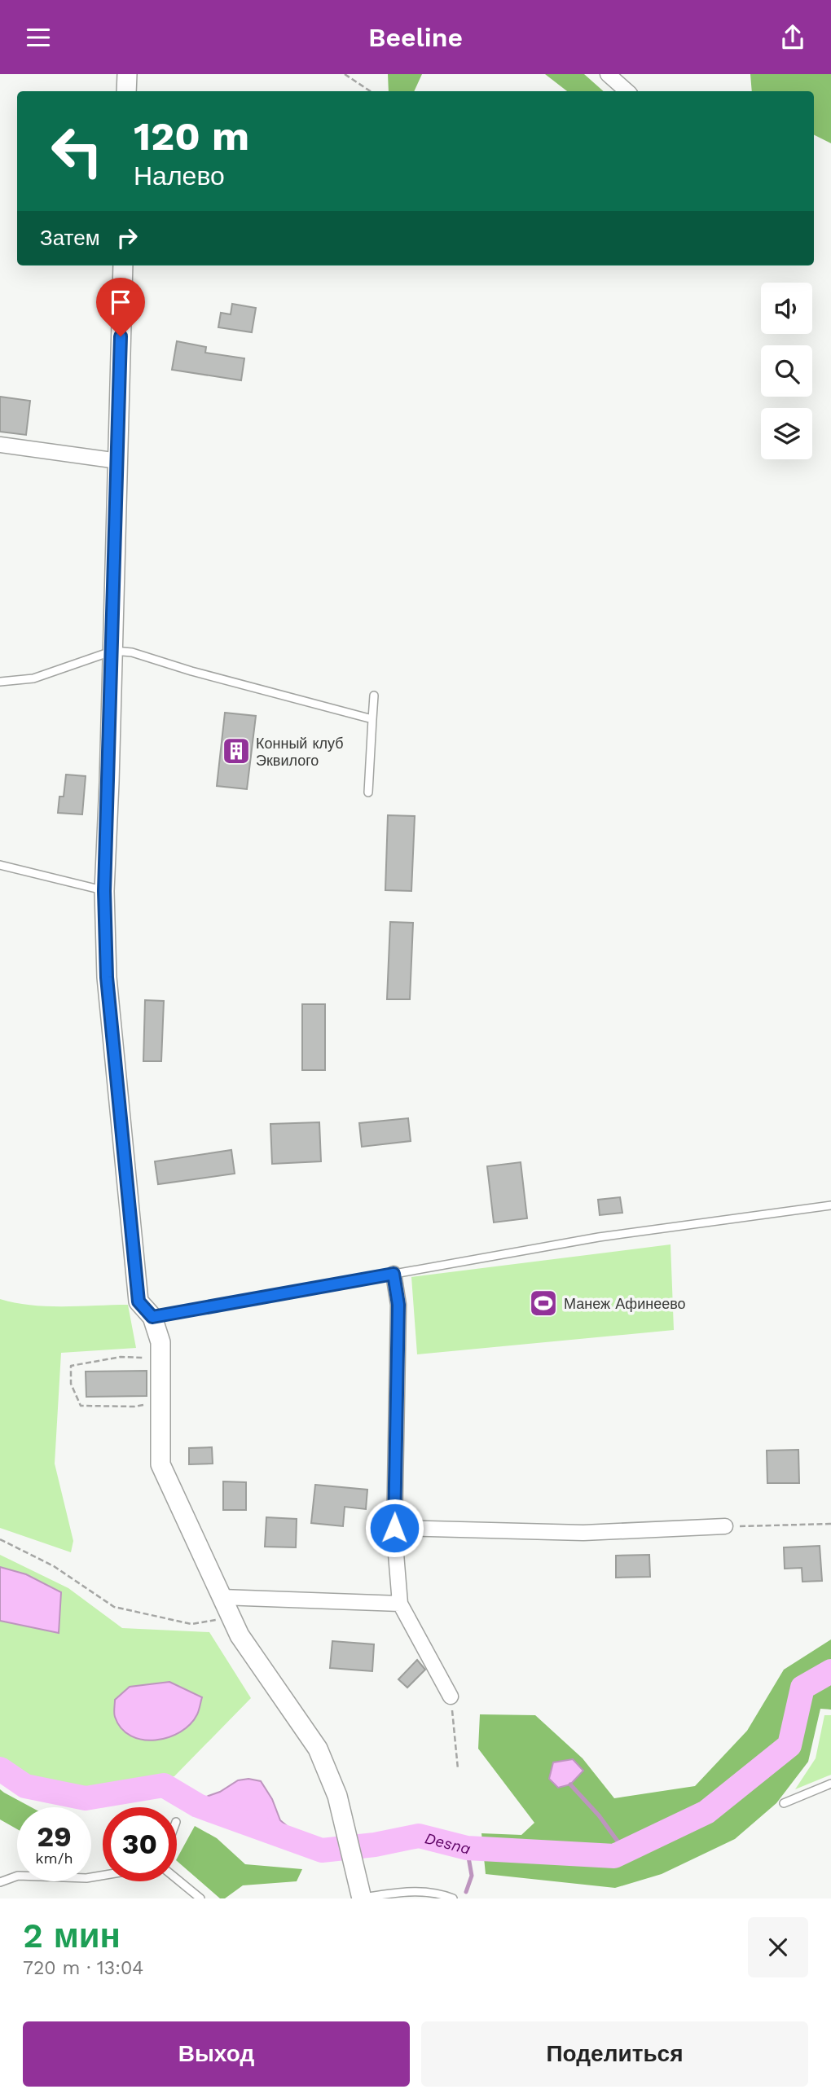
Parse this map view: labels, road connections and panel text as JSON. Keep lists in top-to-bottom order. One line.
{"water":["Desna"],"places":{"building":["Конный клуб Эквилого"],"sports":["Манеж Афинеево"]},"page":{"header":"Beeline","turn":["120 m","Налево"],"then":"Затем","speed":"29 km/h","limit":"30","heading":["2 мин","720 m · 13:04"],"buttons":["Выход","Поделиться"]}}
